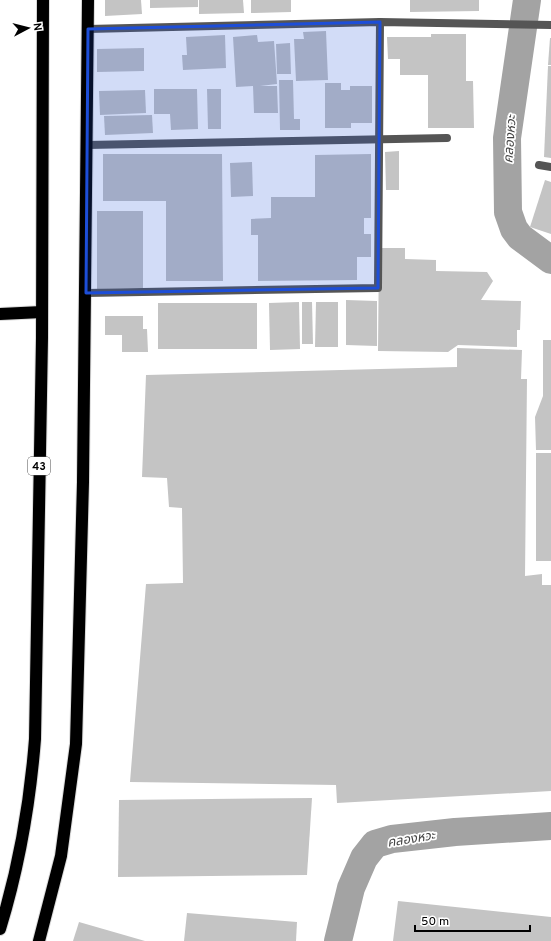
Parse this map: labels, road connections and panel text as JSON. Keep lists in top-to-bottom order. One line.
{"streets":{"highway":["43"]},"water":["คลองหวะ"],"scale_bar":"50 m","north":"right"}
